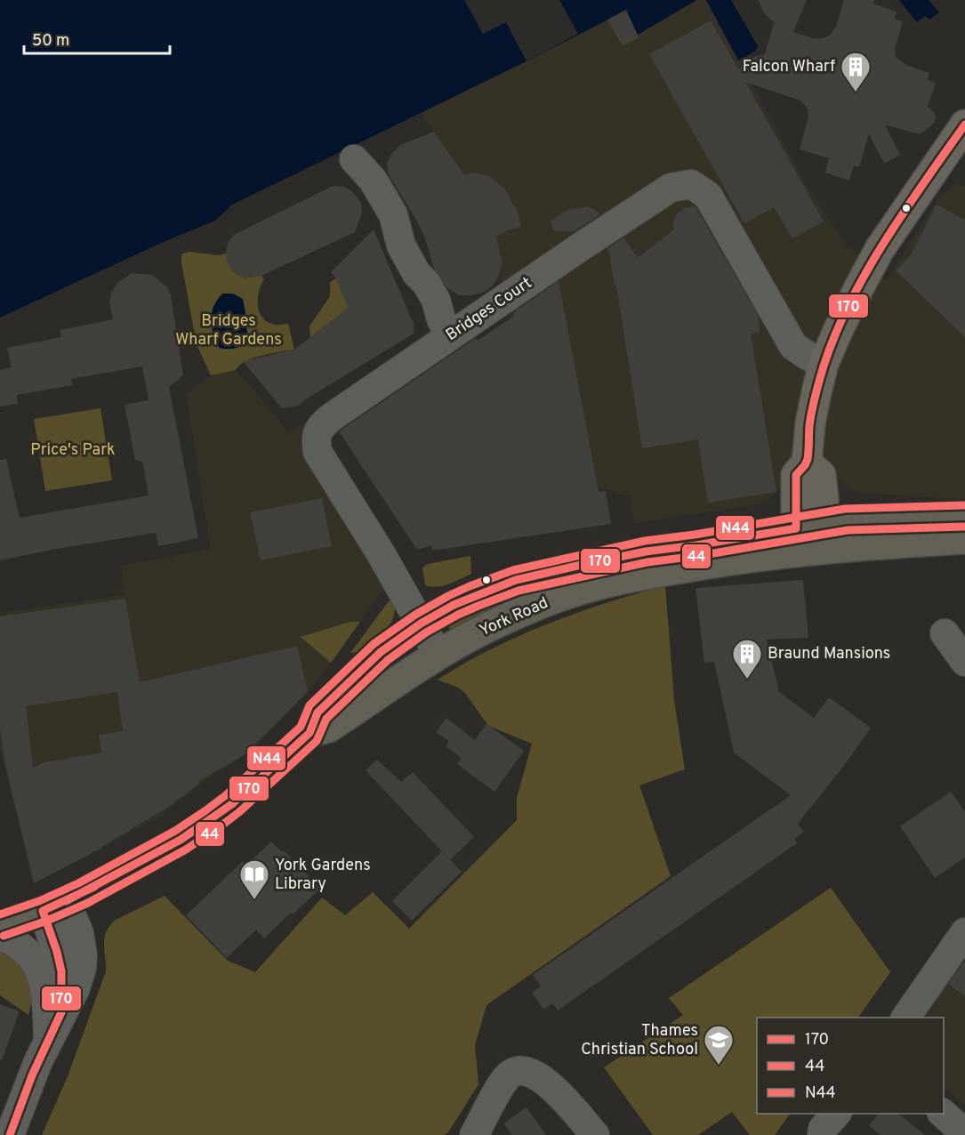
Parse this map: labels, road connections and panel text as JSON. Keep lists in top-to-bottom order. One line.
{"streets":{"highway":["York Road"],"street":["Bridges Court"]},"crossings":[["Bridges Court","York Road"]],"parks":["Bridges Wharf Gardens","Price's Park"],"places":{"building":["Falcon Wharf","Braund Mansions"],"library":["York Gardens Library"],"school or university":["Thames Christian School"]},"lines":["transit line 170","transit line N44","transit line 44"],"legend":["170","44","N44"],"scale_bar":"50 m"}
